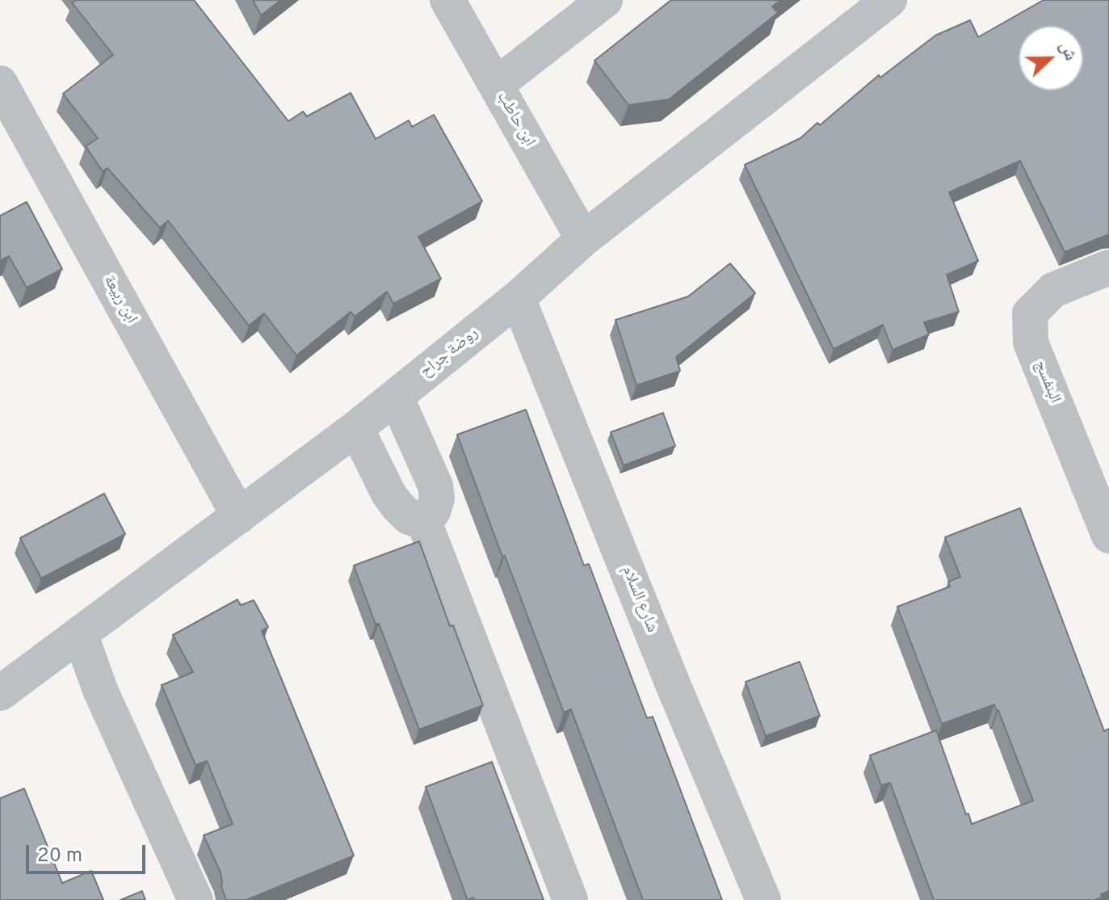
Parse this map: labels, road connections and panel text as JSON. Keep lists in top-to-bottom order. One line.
{"streets":{"street":["ابن حاطب","ابن ربيعة","روضة جراح","البنفسج","شارع السلام"]},"crossings":[["ابن حاطب","روضة جراح"],["ابن ربيعة","روضة جراح"],["روضة جراح","شارع السلام"]],"scale_bar":"20 m","north":"right"}
